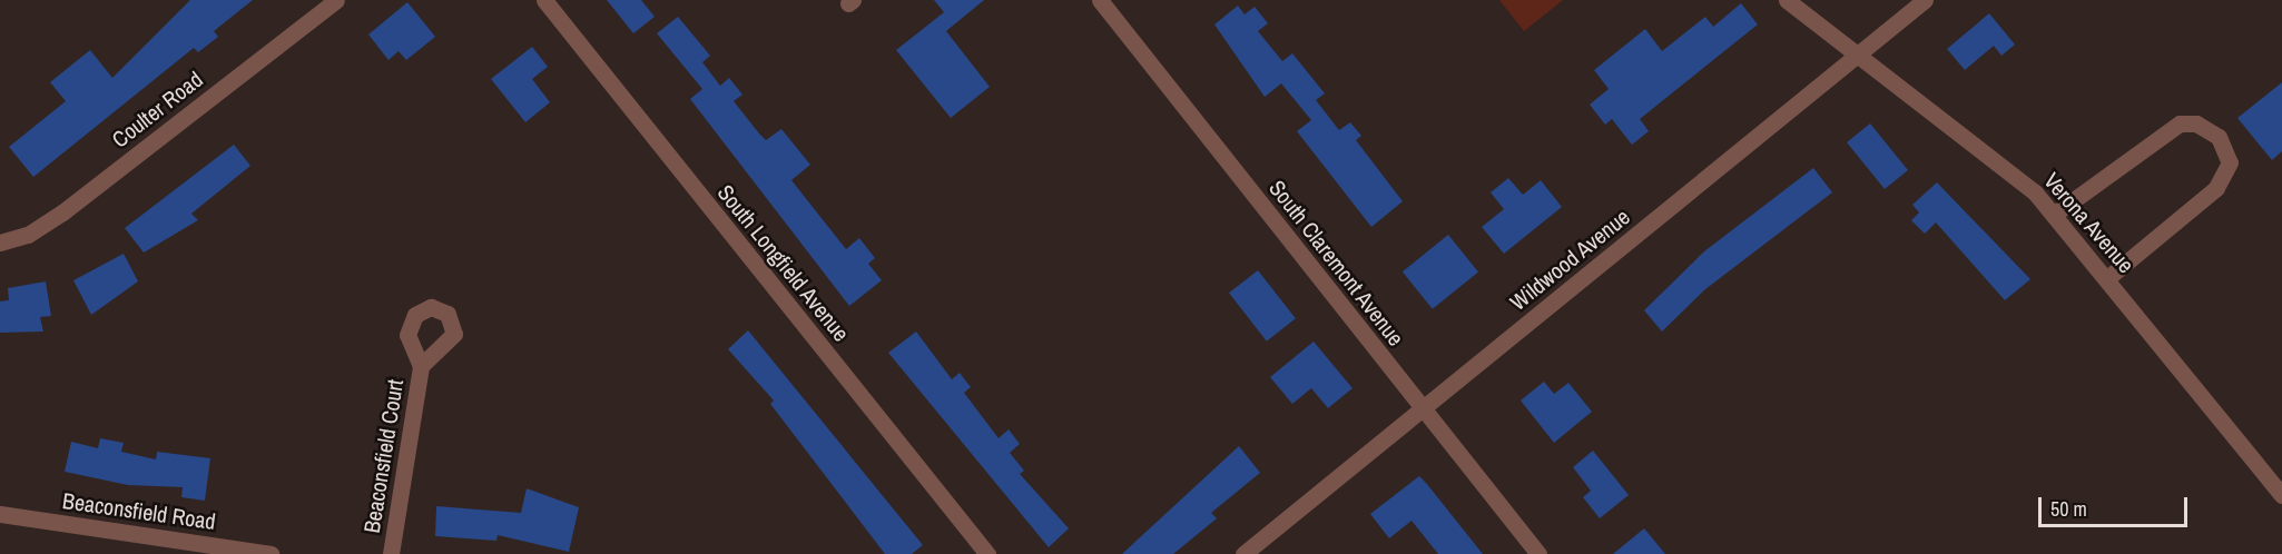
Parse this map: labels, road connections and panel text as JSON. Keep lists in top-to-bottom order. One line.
{"streets":{"street":["Coulter Road","Verona Avenue","Wildwood Avenue","South Longfield Avenue","South Claremont Avenue","Beaconsfield Court","Beaconsfield Road"]},"crossings":[["Verona Avenue","Wildwood Avenue"],["Wildwood Avenue","South Claremont Avenue"]],"scale_bar":"50 m"}
